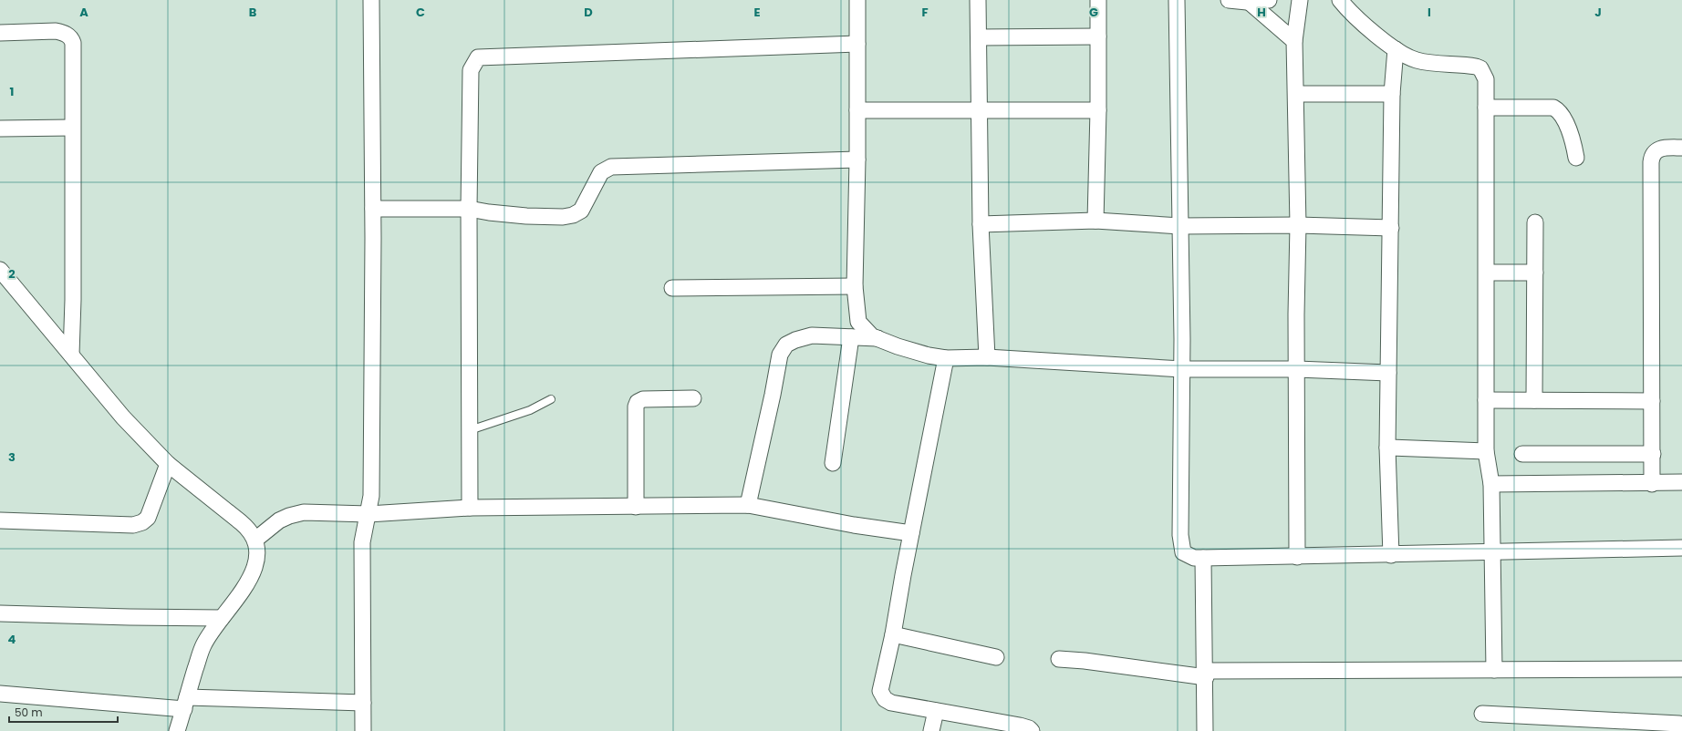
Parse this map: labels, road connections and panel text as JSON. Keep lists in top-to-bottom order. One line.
{"scale_bar":"50 m","grid":{"columns":["A","B","C","D","E","F","G","H","I","J"],"rows":["1","2","3","4"]}}
